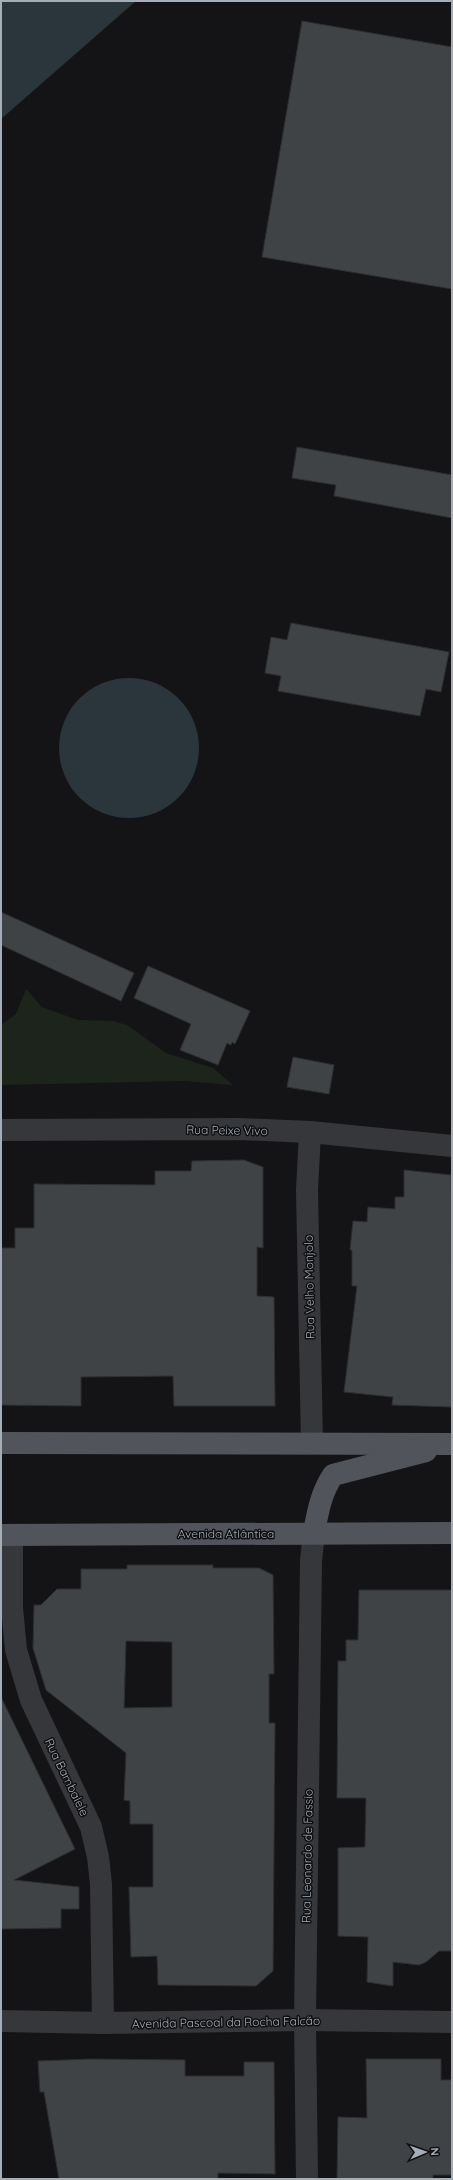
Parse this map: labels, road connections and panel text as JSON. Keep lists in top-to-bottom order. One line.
{"streets":{"main road":["Avenida Atlântica"],"street":["Rua Peixe Vivo","Rua Velho Monjolo","Rua Bambalele","Rua Leonardo de Fassio","Avenida Pascoal da Rocha Falcão"]},"crossings":[["Rua Peixe Vivo","Rua Velho Monjolo"],["Avenida Atlântica","Rua Bambalele"],["Avenida Atlântica","Rua Leonardo de Fassio"],["Rua Bambalele","Avenida Pascoal da Rocha Falcão"],["Rua Leonardo de Fassio","Avenida Pascoal da Rocha Falcão"]],"north":"right"}
